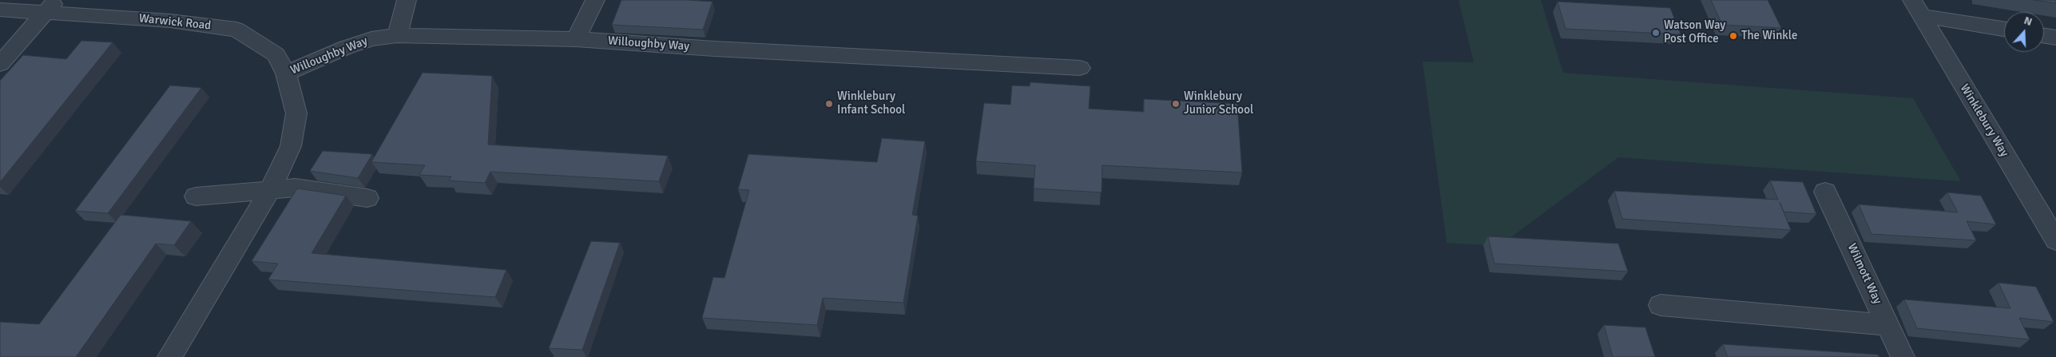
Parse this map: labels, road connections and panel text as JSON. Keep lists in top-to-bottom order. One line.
{"streets":{"street":["Warwick Road","Willoughby Way","Winklebury Way","Wilmott Way"]},"crossings":[["Warwick Road","Willoughby Way"]],"places":["Watson Way Post Office","The Winkle","Winklebury Infant School","Winklebury Junior School"],"north":"top"}
